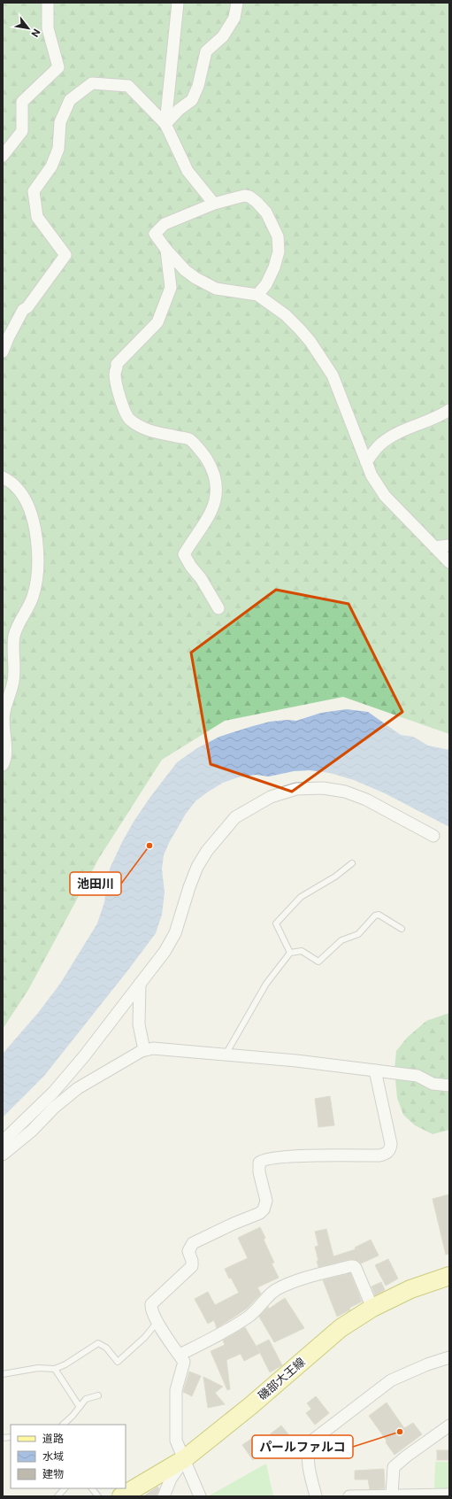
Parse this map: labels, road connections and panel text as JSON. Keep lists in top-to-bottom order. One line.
{"streets":{"main road":["磯部大王線"]},"places":["池田川","パールファルコ"],"legend":["道路","水域","建物"],"north":"bottom right"}
